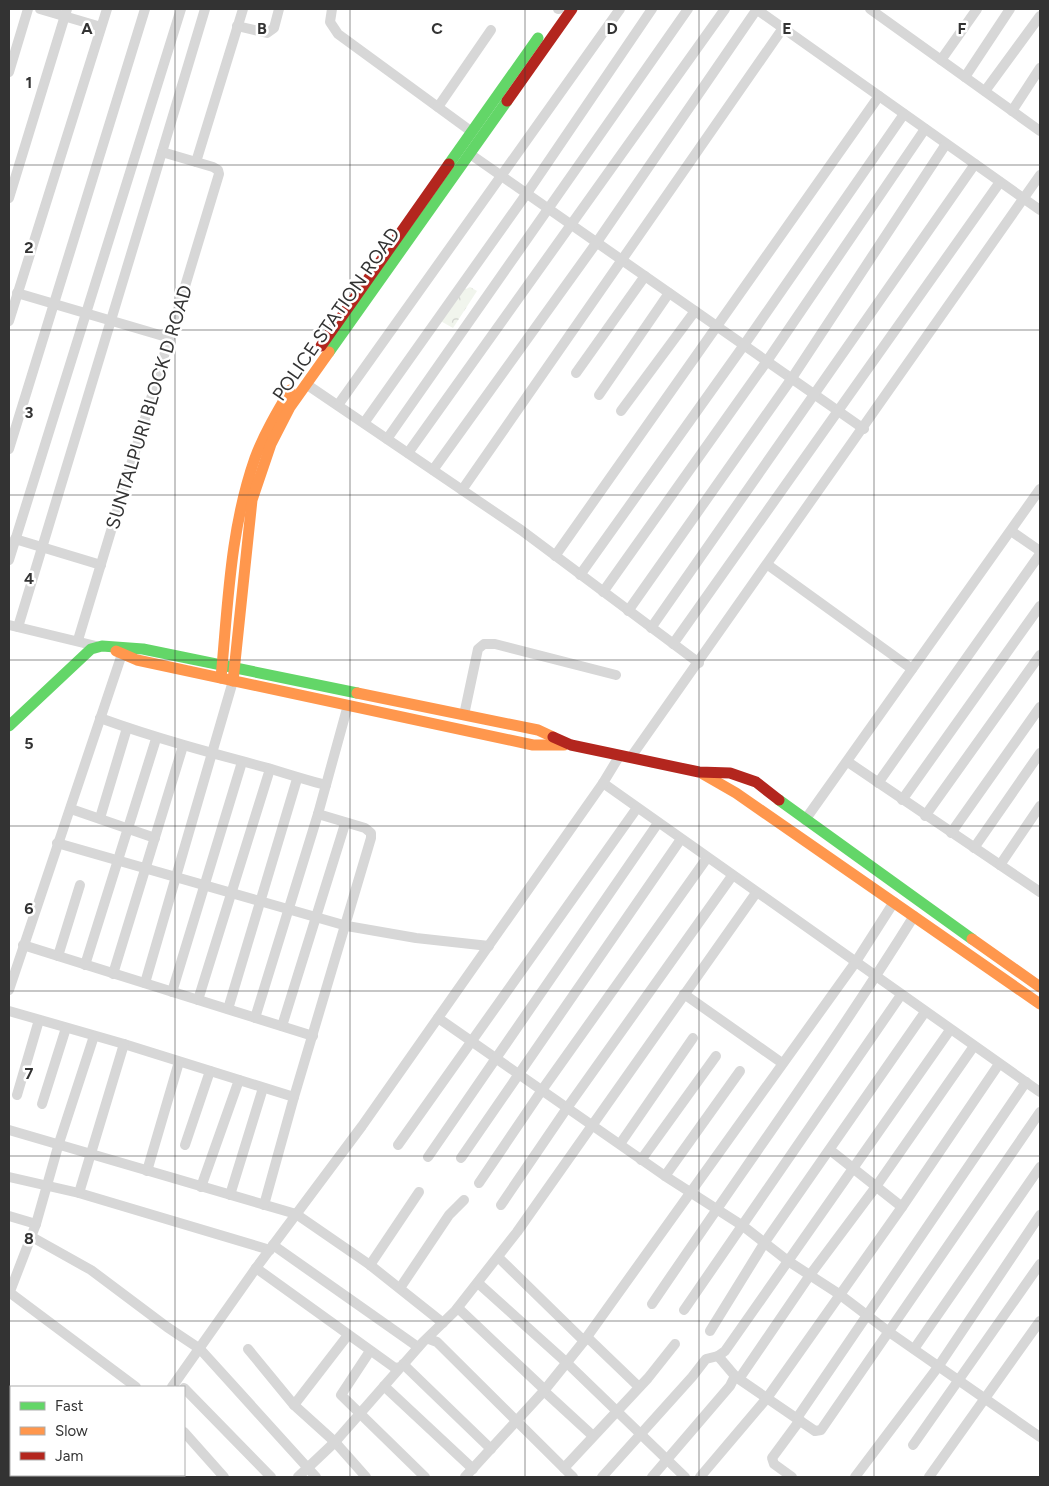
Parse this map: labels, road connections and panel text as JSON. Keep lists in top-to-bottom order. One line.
{"streets":{"street":["POLICE STATION ROAD","SUNTALPURI BLOCK D ROAD"]},"legend":["Fast","Slow","Jam"],"grid":{"columns":["A","B","C","D","E","F"],"rows":["1","2","3","4","5","6","7","8"]}}
